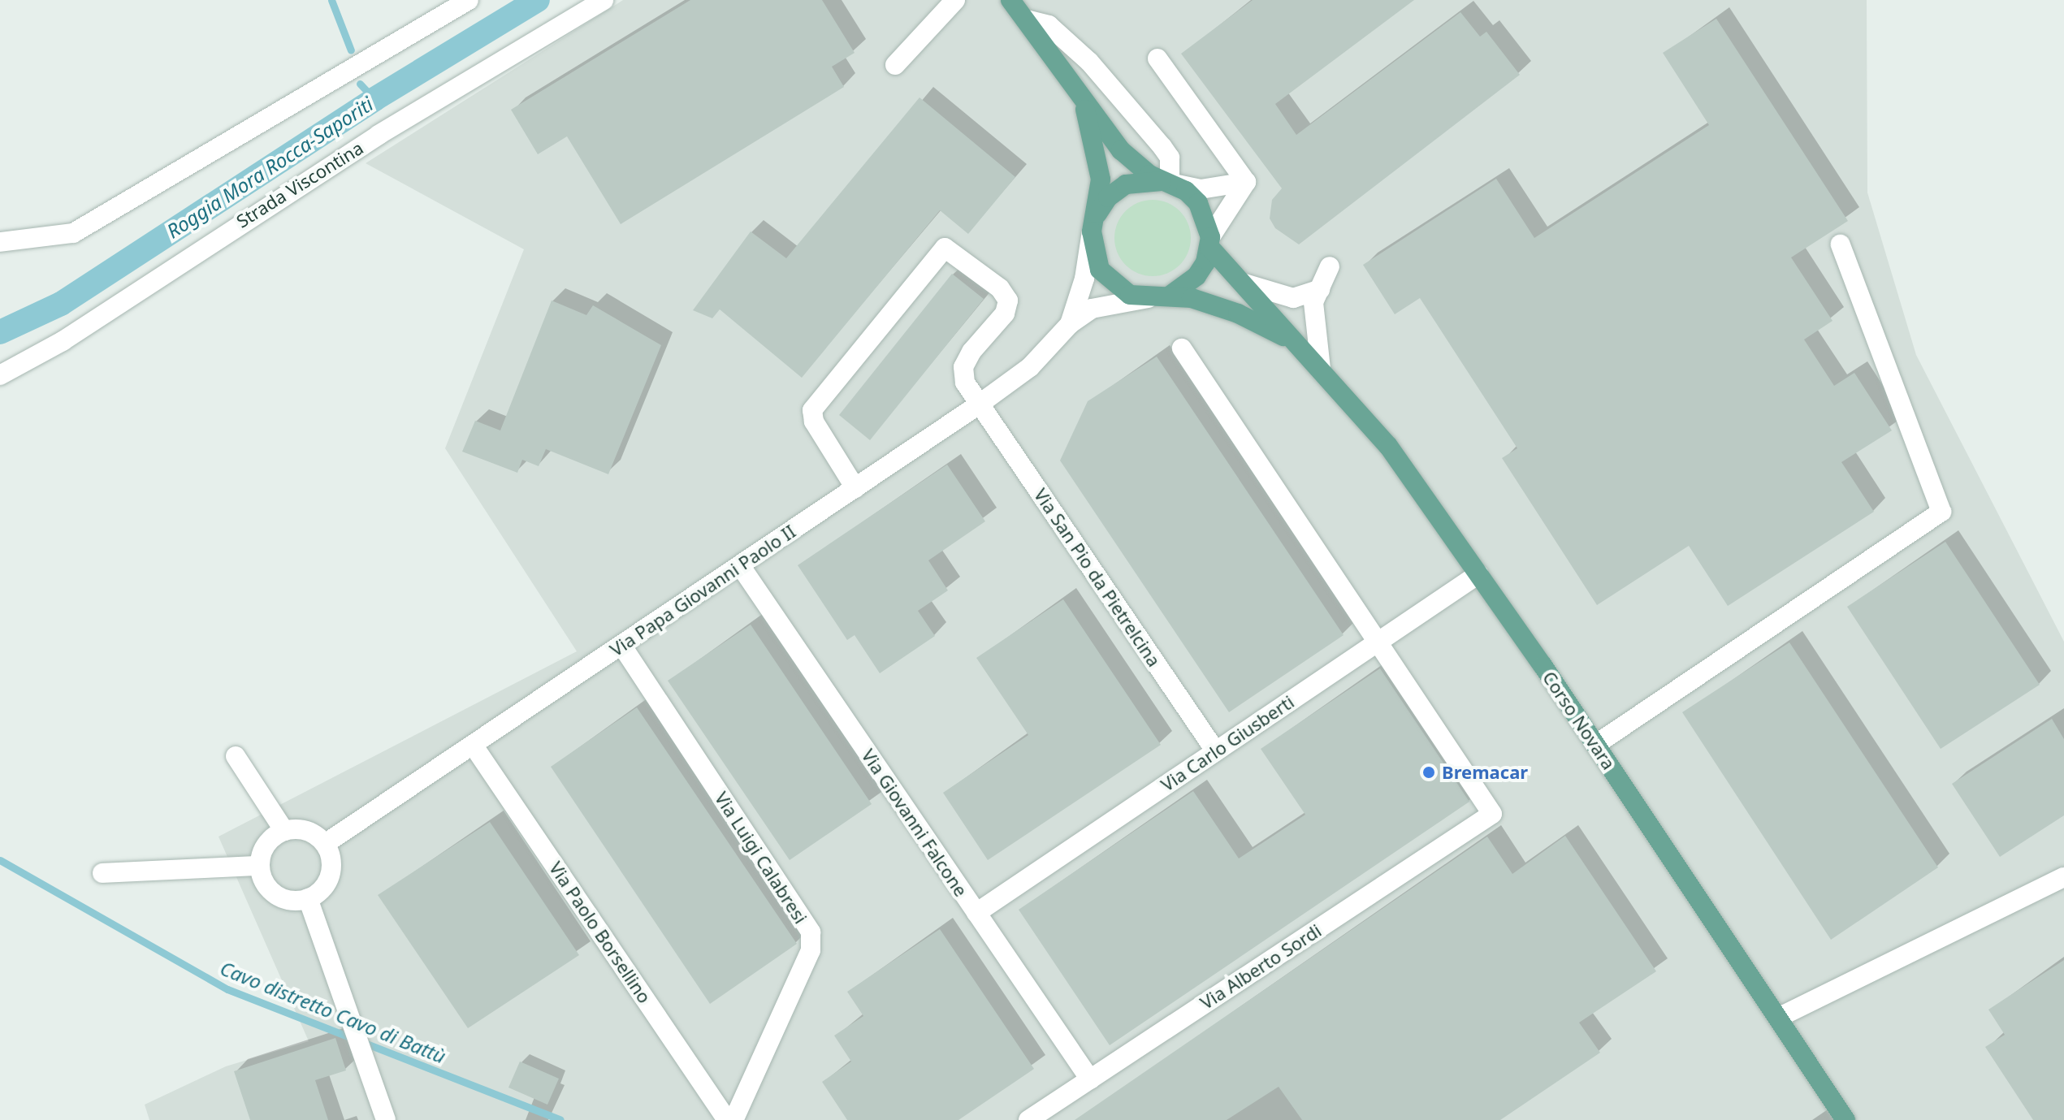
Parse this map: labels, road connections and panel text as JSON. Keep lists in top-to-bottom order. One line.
{"streets":{"main road":["Corso Novara"],"street":["Strada Viscontina","Via San Pio da Pietrelcina","Via Papa Giovanni Paolo II","Via Carlo Giusberti","Via Giovanni Falcone","Via Luigi Calabresi","Via Paolo Borsellino","Via Alberto Sordi"]},"crossings":[["Via San Pio da Pietrelcina","Via Papa Giovanni Paolo II"],["Via San Pio da Pietrelcina","Via Carlo Giusberti"],["Via Papa Giovanni Paolo II","Corso Novara"],["Via Papa Giovanni Paolo II","Via Giovanni Falcone"],["Via Papa Giovanni Paolo II","Via Luigi Calabresi"],["Via Papa Giovanni Paolo II","Via Paolo Borsellino"],["Corso Novara","Via Carlo Giusberti"],["Via Carlo Giusberti","Via Giovanni Falcone"],["Via Carlo Giusberti","Via Alberto Sordi"],["Via Giovanni Falcone","Via Alberto Sordi"]],"water":["Roggia Mora Rocca-Saporiti","Cavo distretto Cavo di Battù"],"places":["Bremacar"]}
